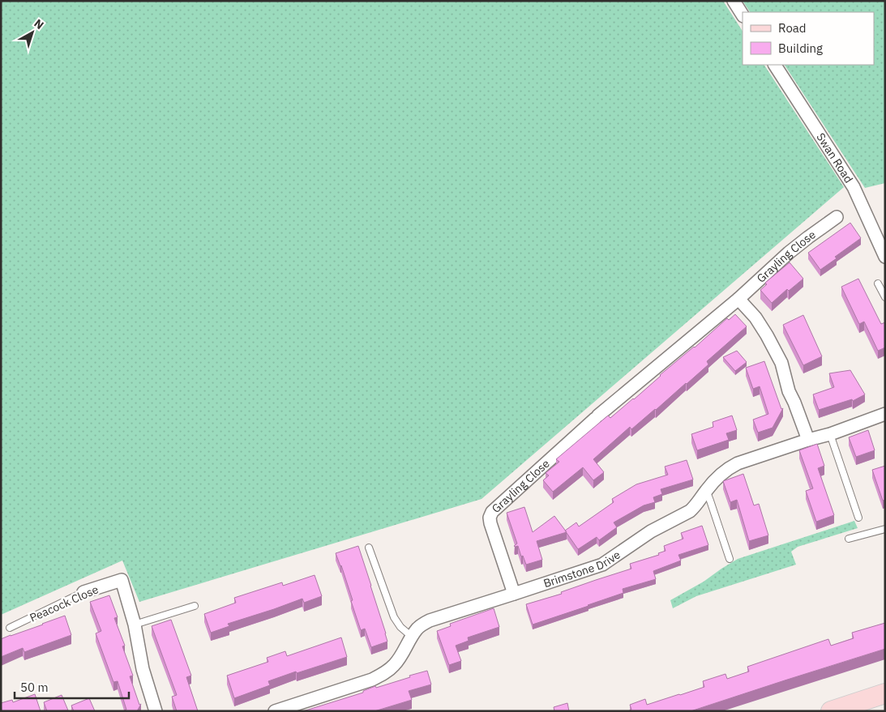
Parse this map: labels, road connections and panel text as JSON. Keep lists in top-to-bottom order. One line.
{"streets":{"street":["Swan Road","Grayling Close","Brimstone Drive","Peacock Close"]},"crossings":[["Grayling Close","Brimstone Drive"]],"legend":["Road","Building"],"scale_bar":"50 m","north":"top right"}
